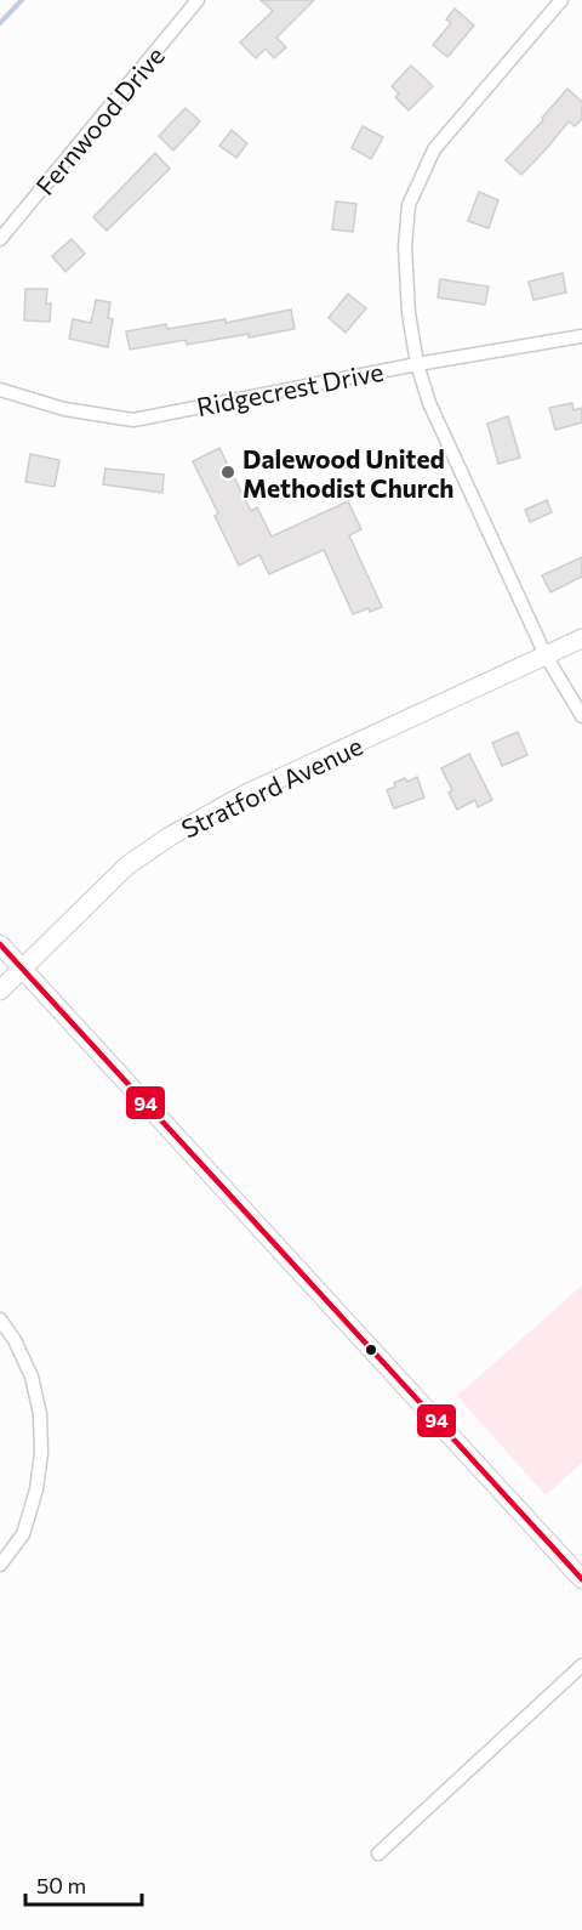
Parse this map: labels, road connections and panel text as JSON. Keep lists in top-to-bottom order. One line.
{"streets":{"street":["Fernwood Drive","Ridgecrest Drive","Stratford Avenue"]},"places":["Dalewood United Methodist Church"],"lines":["transit line 94"],"scale_bar":"50 m"}
